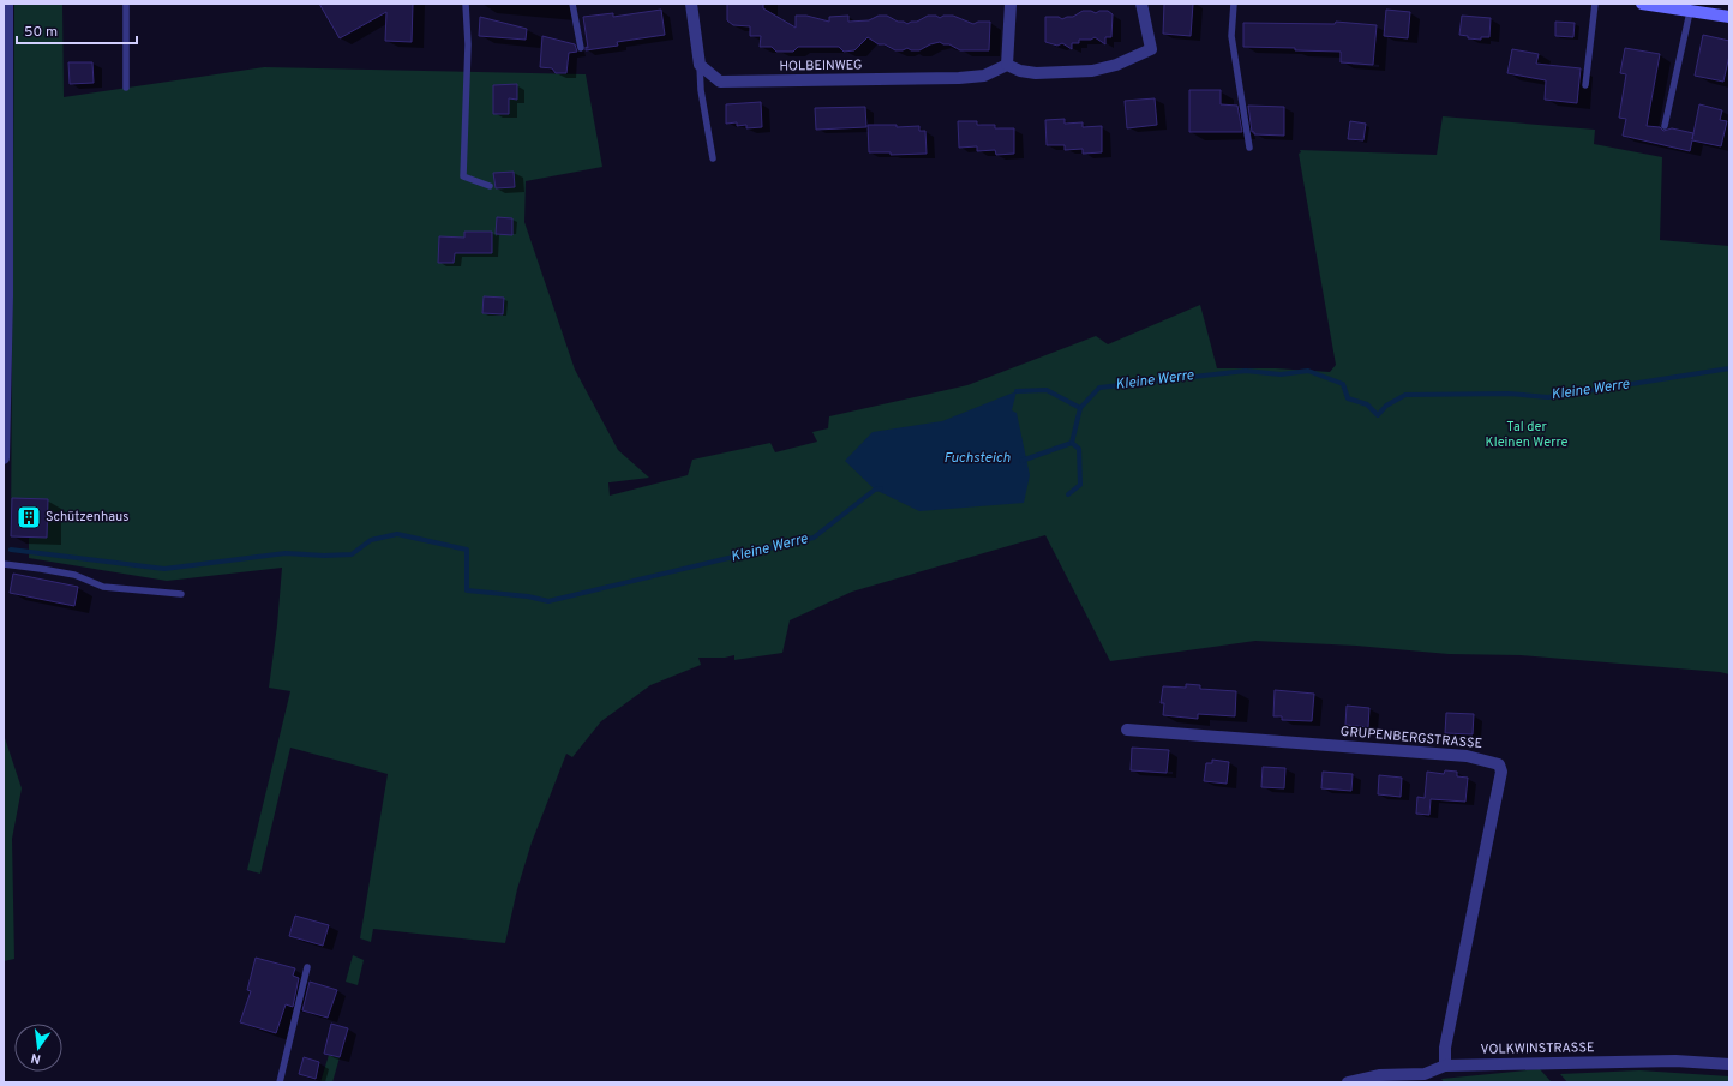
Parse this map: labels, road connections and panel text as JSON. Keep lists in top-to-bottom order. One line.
{"streets":{"street":["HOLBEINWEG","GRUPENBERGSTRASSE","VOLKWINSTRASSE"]},"crossings":[["GRUPENBERGSTRASSE","VOLKWINSTRASSE"]],"water":["Kleine Werre","Fuchsteich"],"parks":["Tal der Kleinen Werre"],"places":{"building":["Schützenhaus"]},"scale_bar":"50 m","north":"bottom"}
